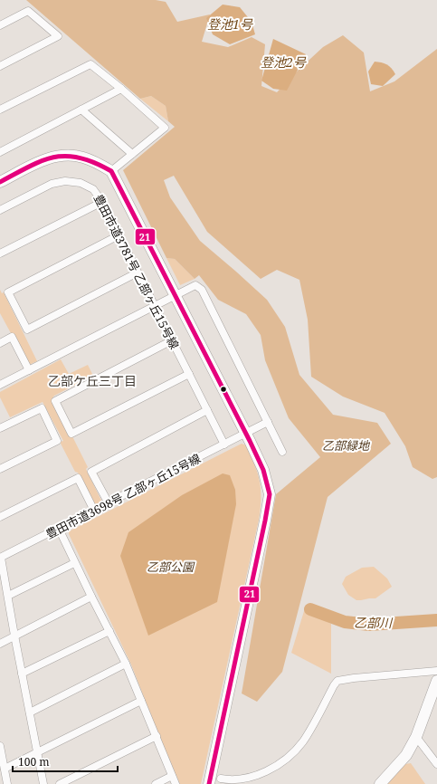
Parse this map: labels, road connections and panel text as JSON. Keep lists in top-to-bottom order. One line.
{"streets":{"street":["豊田市道3781号 乙部ヶ丘15号線","豊田市道3698号 乙部ヶ丘15号線"]},"crossings":[["豊田市道3781号 乙部ヶ丘15号線","豊田市道3698号 乙部ヶ丘15号線"]],"districts":["乙部ケ丘三丁目"],"water":["登池1号","登池2号","乙部川"],"parks":["乙部緑地","乙部公園"],"lines":["transit line 21"],"scale_bar":"100 m"}
